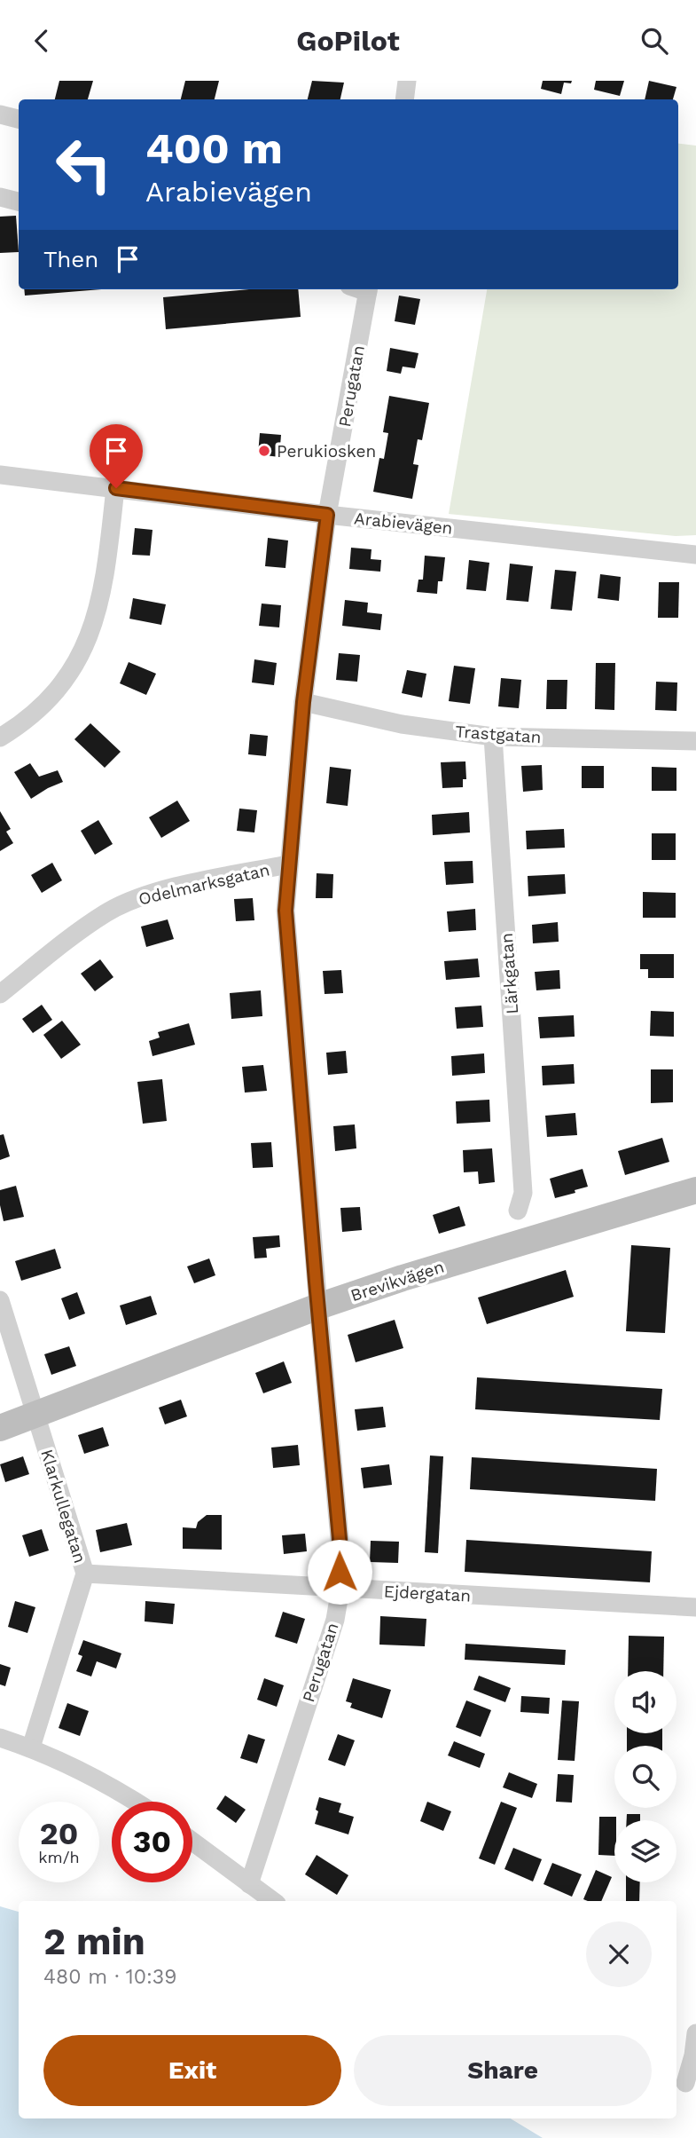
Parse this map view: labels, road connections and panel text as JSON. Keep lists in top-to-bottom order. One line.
{"streets":{"street":["Perugatan","Arabievägen","Trastgatan","Odelmarksgatan","Lärkgatan","Brevikvägen","Klarkullegatan","Ejdergatan"]},"crossings":[["Perugatan","Arabievägen"],["Perugatan","Trastgatan"],["Perugatan","Odelmarksgatan"],["Perugatan","Brevikvägen"],["Perugatan","Ejdergatan"],["Trastgatan","Lärkgatan"],["Brevikvägen","Klarkullegatan"],["Klarkullegatan","Ejdergatan"]],"places":["Perukiosken"],"page":{"header":"GoPilot","turn":["400 m","Arabievägen"],"then":"Then","speed":"20 km/h","limit":"30","heading":["2 min","480 m · 10:39"],"buttons":["Exit","Share"]}}
